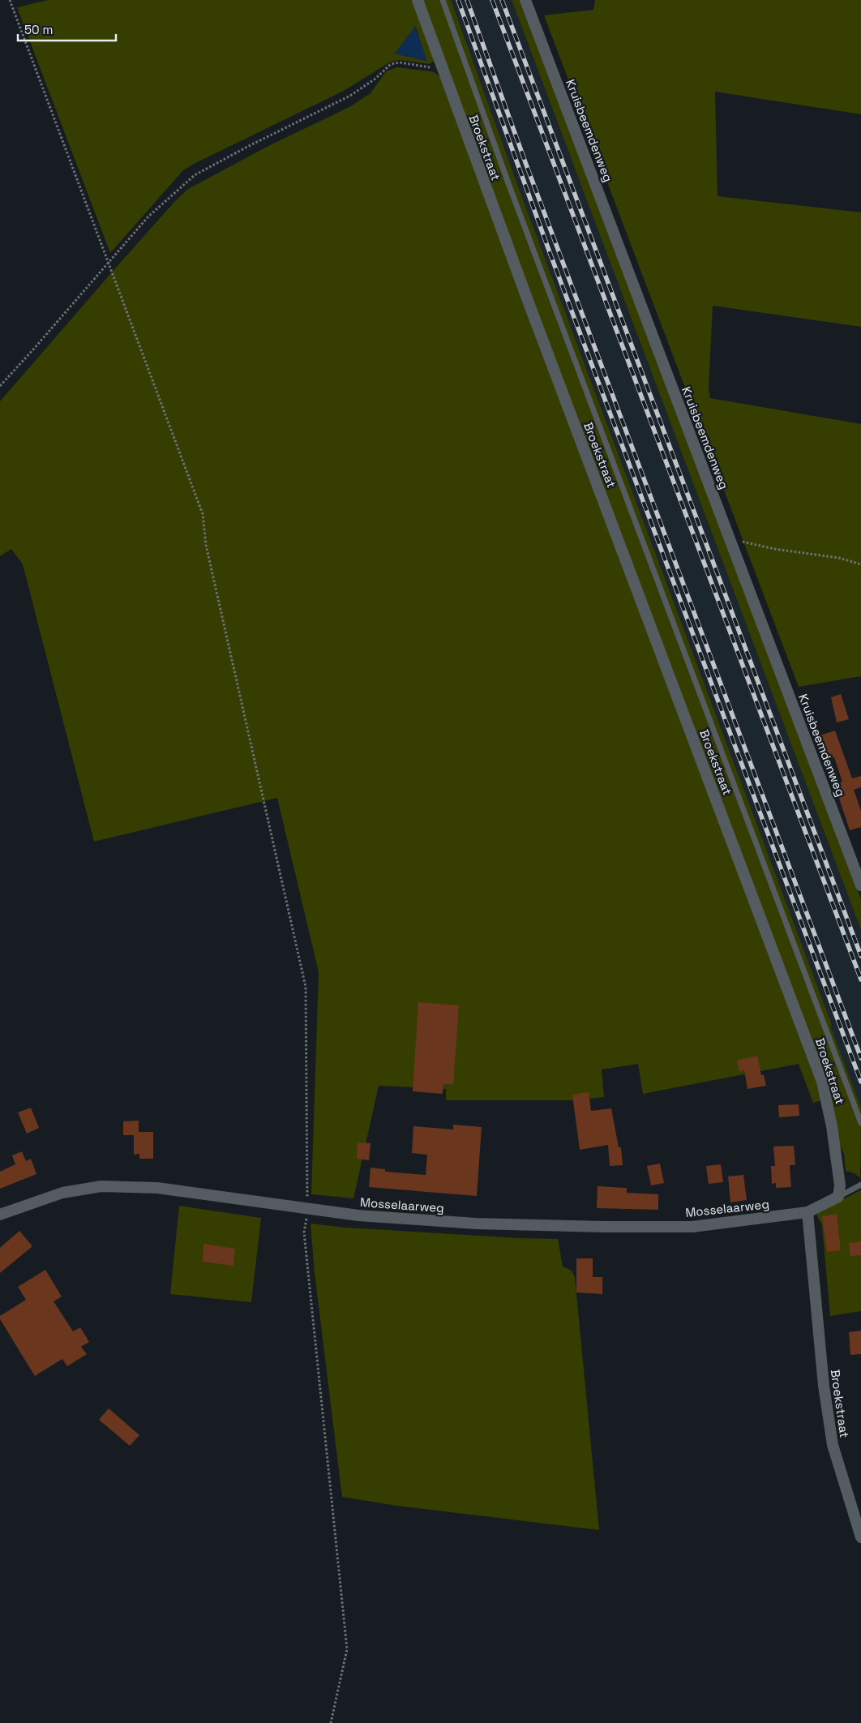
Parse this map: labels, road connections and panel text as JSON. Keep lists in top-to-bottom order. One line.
{"streets":{"street":["Kruisbeemdenweg","Broekstraat","Mosselaarweg"]},"crossings":[["Broekstraat","Mosselaarweg"]],"scale_bar":"50 m"}
